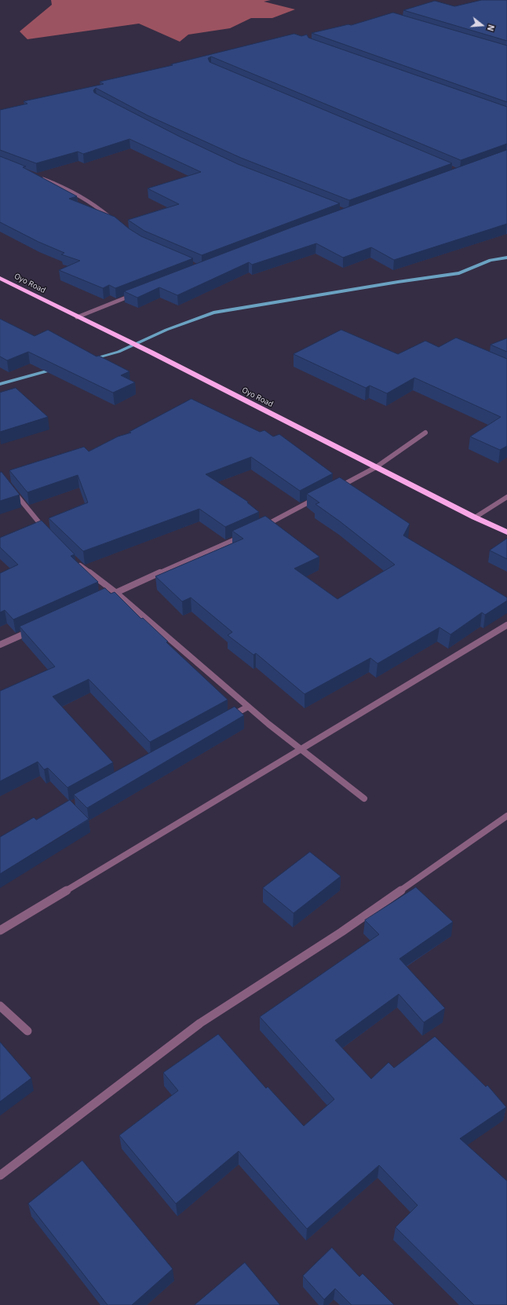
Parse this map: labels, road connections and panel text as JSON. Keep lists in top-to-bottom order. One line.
{"streets":{"highway":["Oyo Road"]},"north":"right"}
